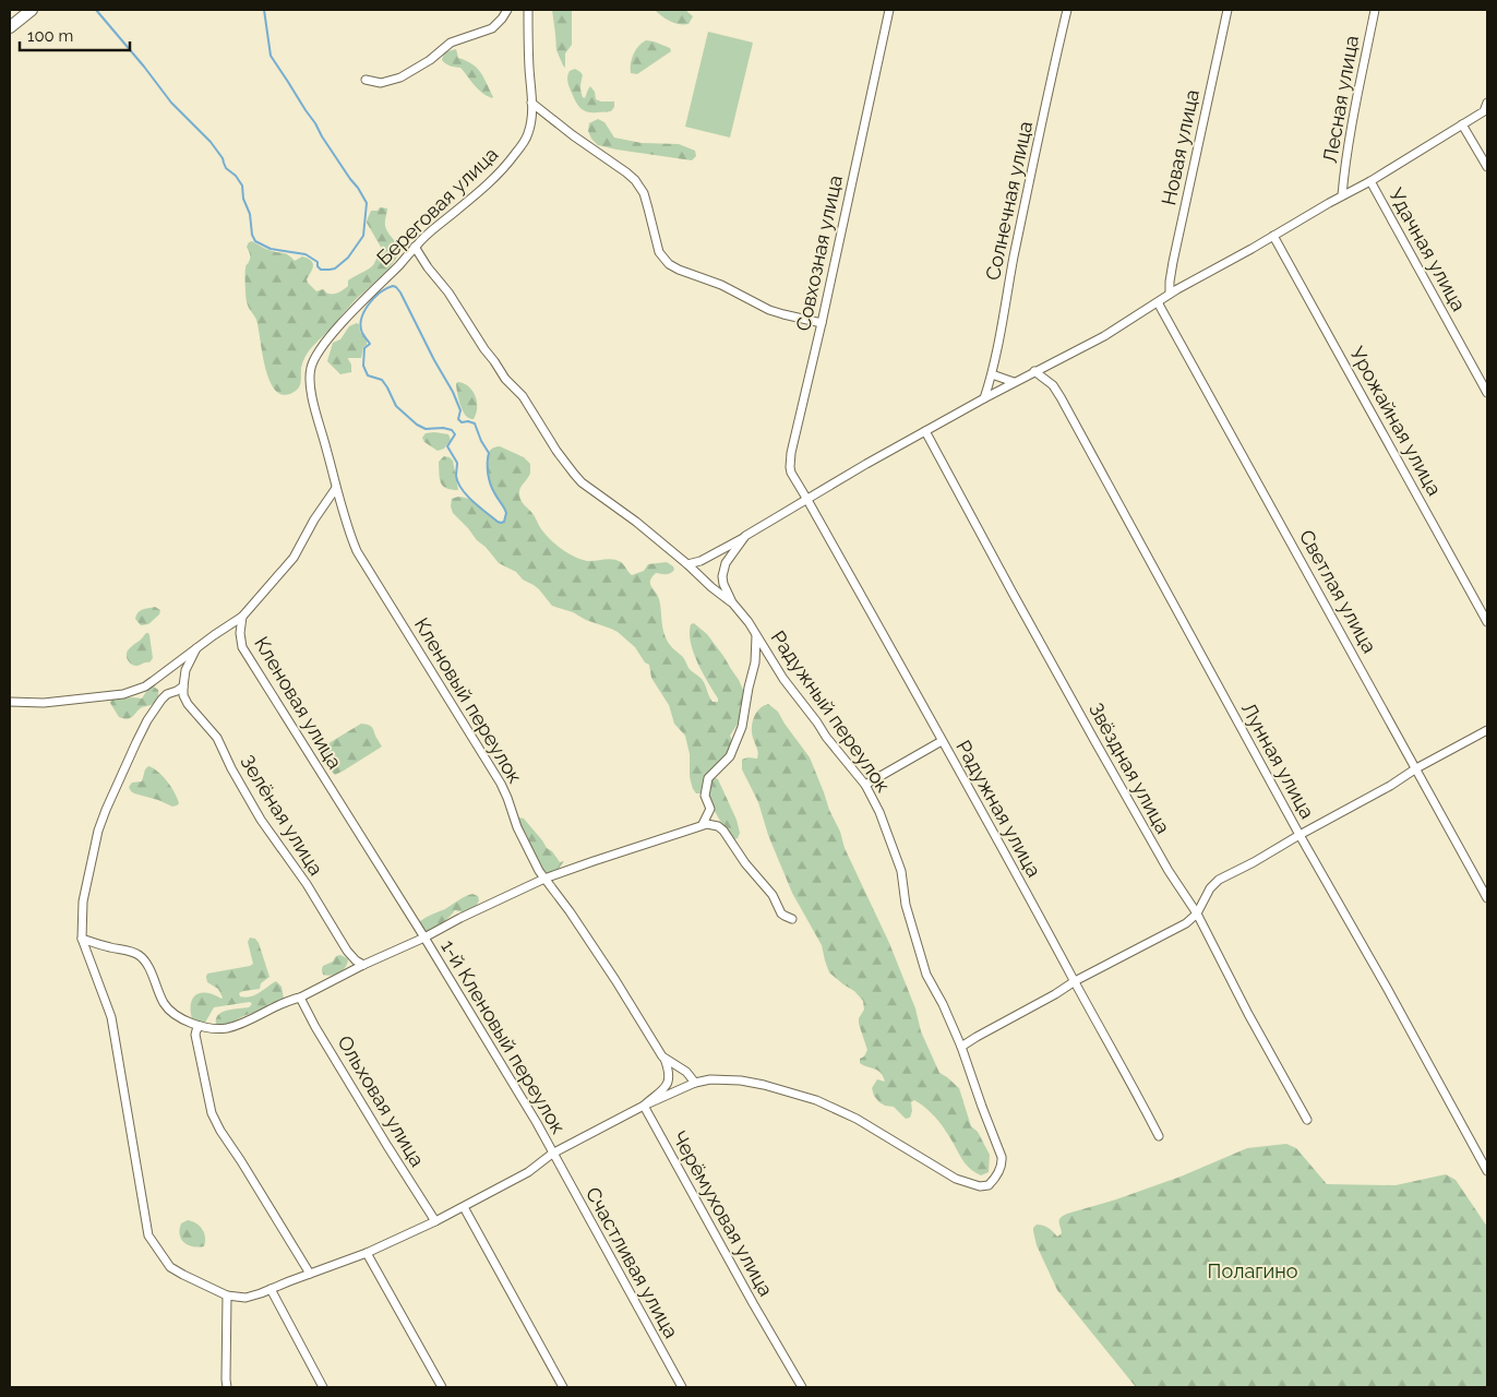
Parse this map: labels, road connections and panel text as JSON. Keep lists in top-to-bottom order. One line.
{"streets":{"street":["Лесная улица","Новая улица","Солнечная улица","Береговая улица","Удачная улица","Совхозная улица","Урожайная улица","Светлая улица","Кленовый переулок","Кленовая улица","Радужный переулок","Лунная улица","Звёздная улица","Радужная улица","Зелёная улица","1-й Кленовый переулок","Ольховая улица","Черёмуховая улица","Счастливая улица"]},"crossings":[["Лесная улица","Радужный переулок"],["Новая улица","Радужный переулок"],["Солнечная улица","Радужный переулок"],["Береговая улица","Кленовый переулок"],["Удачная улица","Радужный переулок"],["Совхозная улица","Радужный переулок"],["Совхозная улица","Радужная улица"],["Урожайная улица","Радужный переулок"],["Светлая улица","Радужный переулок"],["Кленовый переулок","Кленовая улица"],["Кленовый переулок","Радужный переулок"],["Кленовая улица","1-й Кленовый переулок"],["Радужный переулок","Лунная улица"],["Радужный переулок","Звёздная улица"],["Радужный переулок","Радужная улица"],["1-й Кленовый переулок","Счастливая улица"]],"parks":["Полагино"],"scale_bar":"100 m"}
